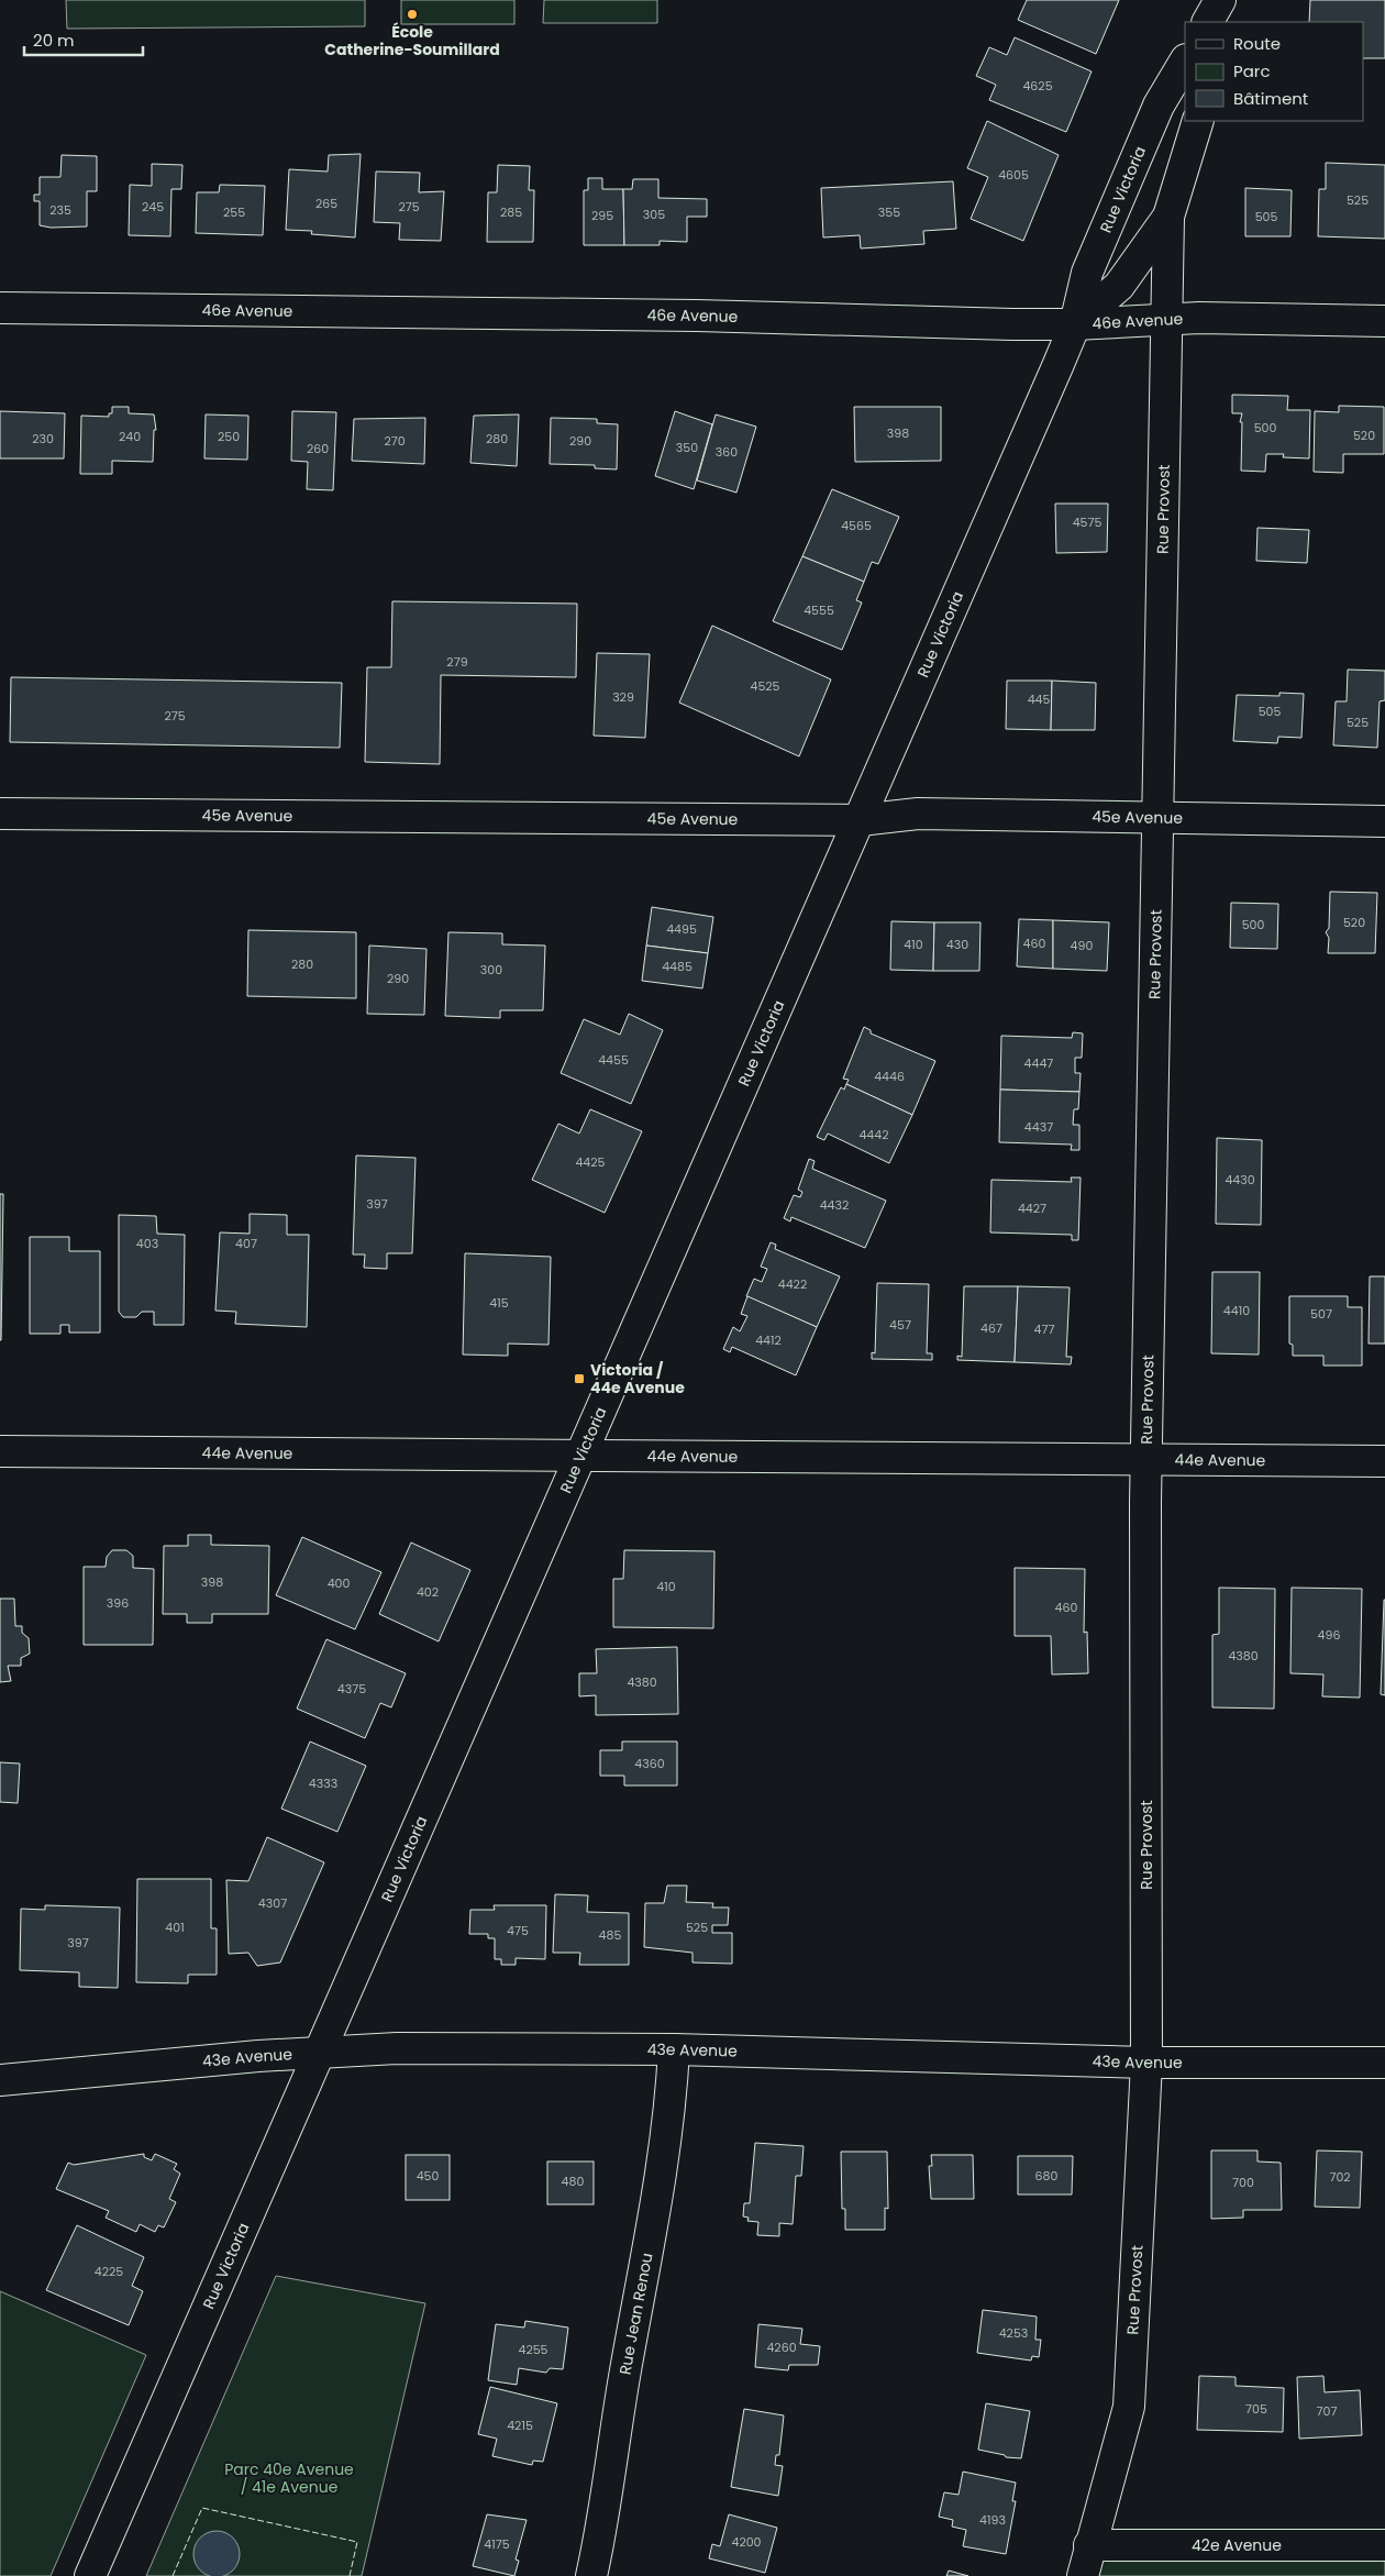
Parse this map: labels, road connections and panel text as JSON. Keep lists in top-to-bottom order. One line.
{"streets":{"street":["Rue Victoria","46e Avenue","Rue Provost","45e Avenue","44e Avenue","43e Avenue","Rue Jean Renou","42e Avenue"]},"crossings":[["Rue Victoria","46e Avenue"],["Rue Victoria","Rue Provost"],["Rue Victoria","45e Avenue"],["Rue Victoria","44e Avenue"],["Rue Victoria","43e Avenue"],["46e Avenue","Rue Provost"],["Rue Provost","45e Avenue"],["Rue Provost","44e Avenue"],["Rue Provost","43e Avenue"],["Rue Provost","42e Avenue"],["43e Avenue","Rue Jean Renou"]],"parks":["Parc 40e Avenue / 41e Avenue"],"places":{"other":["École Catherine-Soumillard"],"transit":["Victoria / 44e Avenue"]},"house_numbers":["4625","4605","525","265","245","275","235","255","285","355","305","295","505","500","398","520","240","250","230","280","270","290","350","260","360","4575","4565","4555","279","4525","329","445","505","275","525","520","500","4495","460","410","430","490","280","4485","300","290","4455","4447","4446","4437","4442","4425","4430","397","4432","4427","403","407","4422","415","4410","507","457","467","477","4412","398","400","410","402","396","460","496","4380","4380","4375","4360","4333","4307","401","525","475","485","397","450","680","702","480","700","4225","4253","4260","4255","705","707","4215","4193","4200","4175"],"legend":["Route","Parc","Bâtiment"],"scale_bar":"20 m"}
